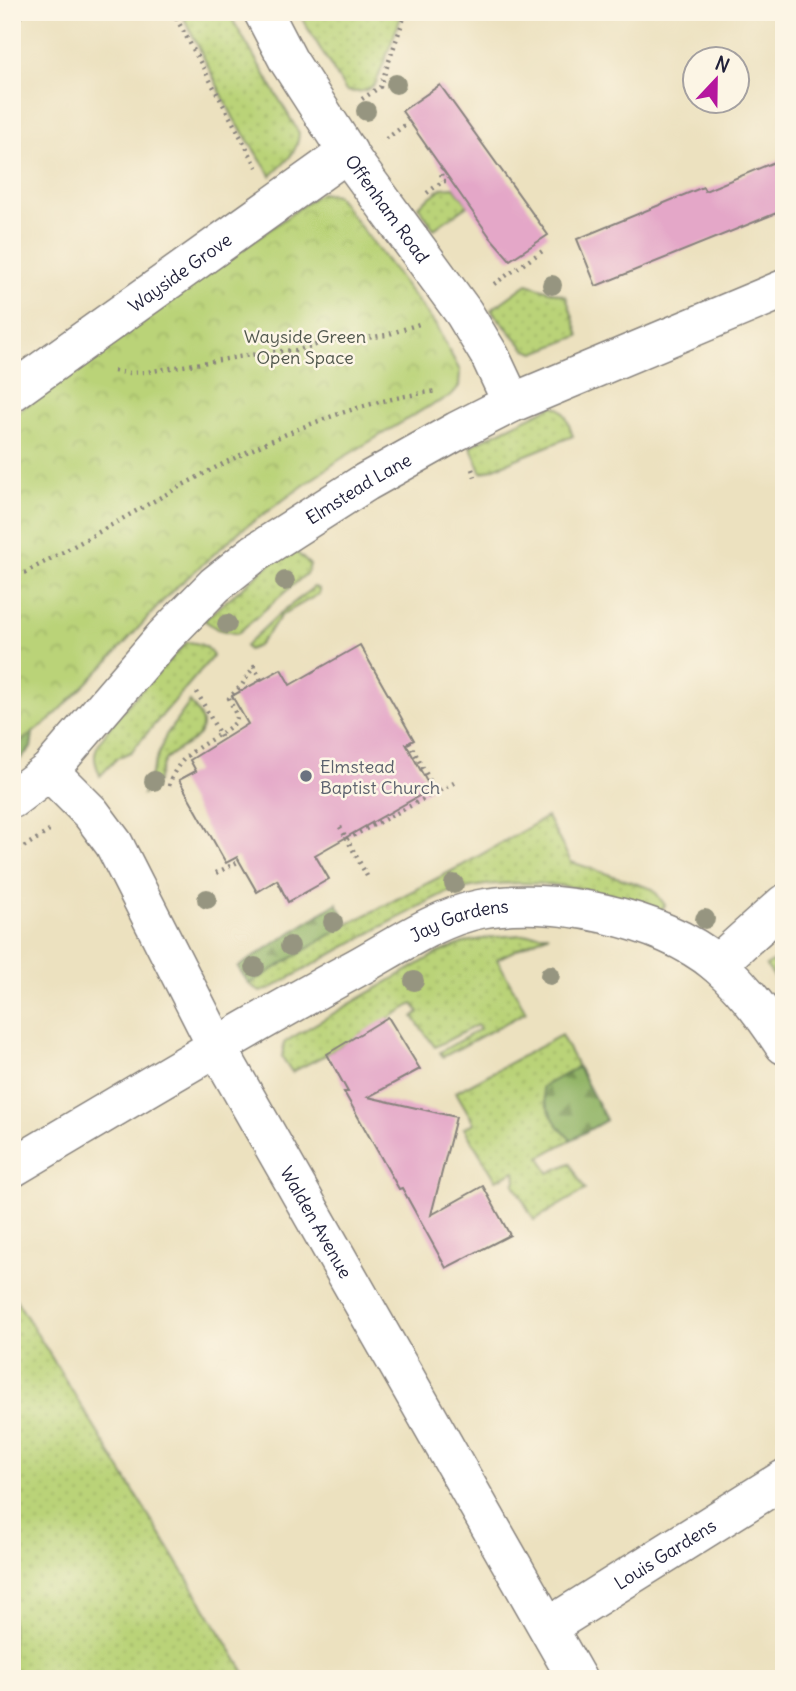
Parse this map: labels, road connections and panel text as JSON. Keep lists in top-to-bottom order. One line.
{"streets":{"street":["Offenham Road","Wayside Grove","Elmstead Lane","Jay Gardens","Walden Avenue","Louis Gardens"]},"crossings":[["Offenham Road","Wayside Grove"],["Offenham Road","Elmstead Lane"],["Elmstead Lane","Walden Avenue"],["Jay Gardens","Walden Avenue"],["Walden Avenue","Louis Gardens"]],"parks":["Wayside Green Open Space"],"places":["Elmstead Baptist Church"],"north":"top"}
